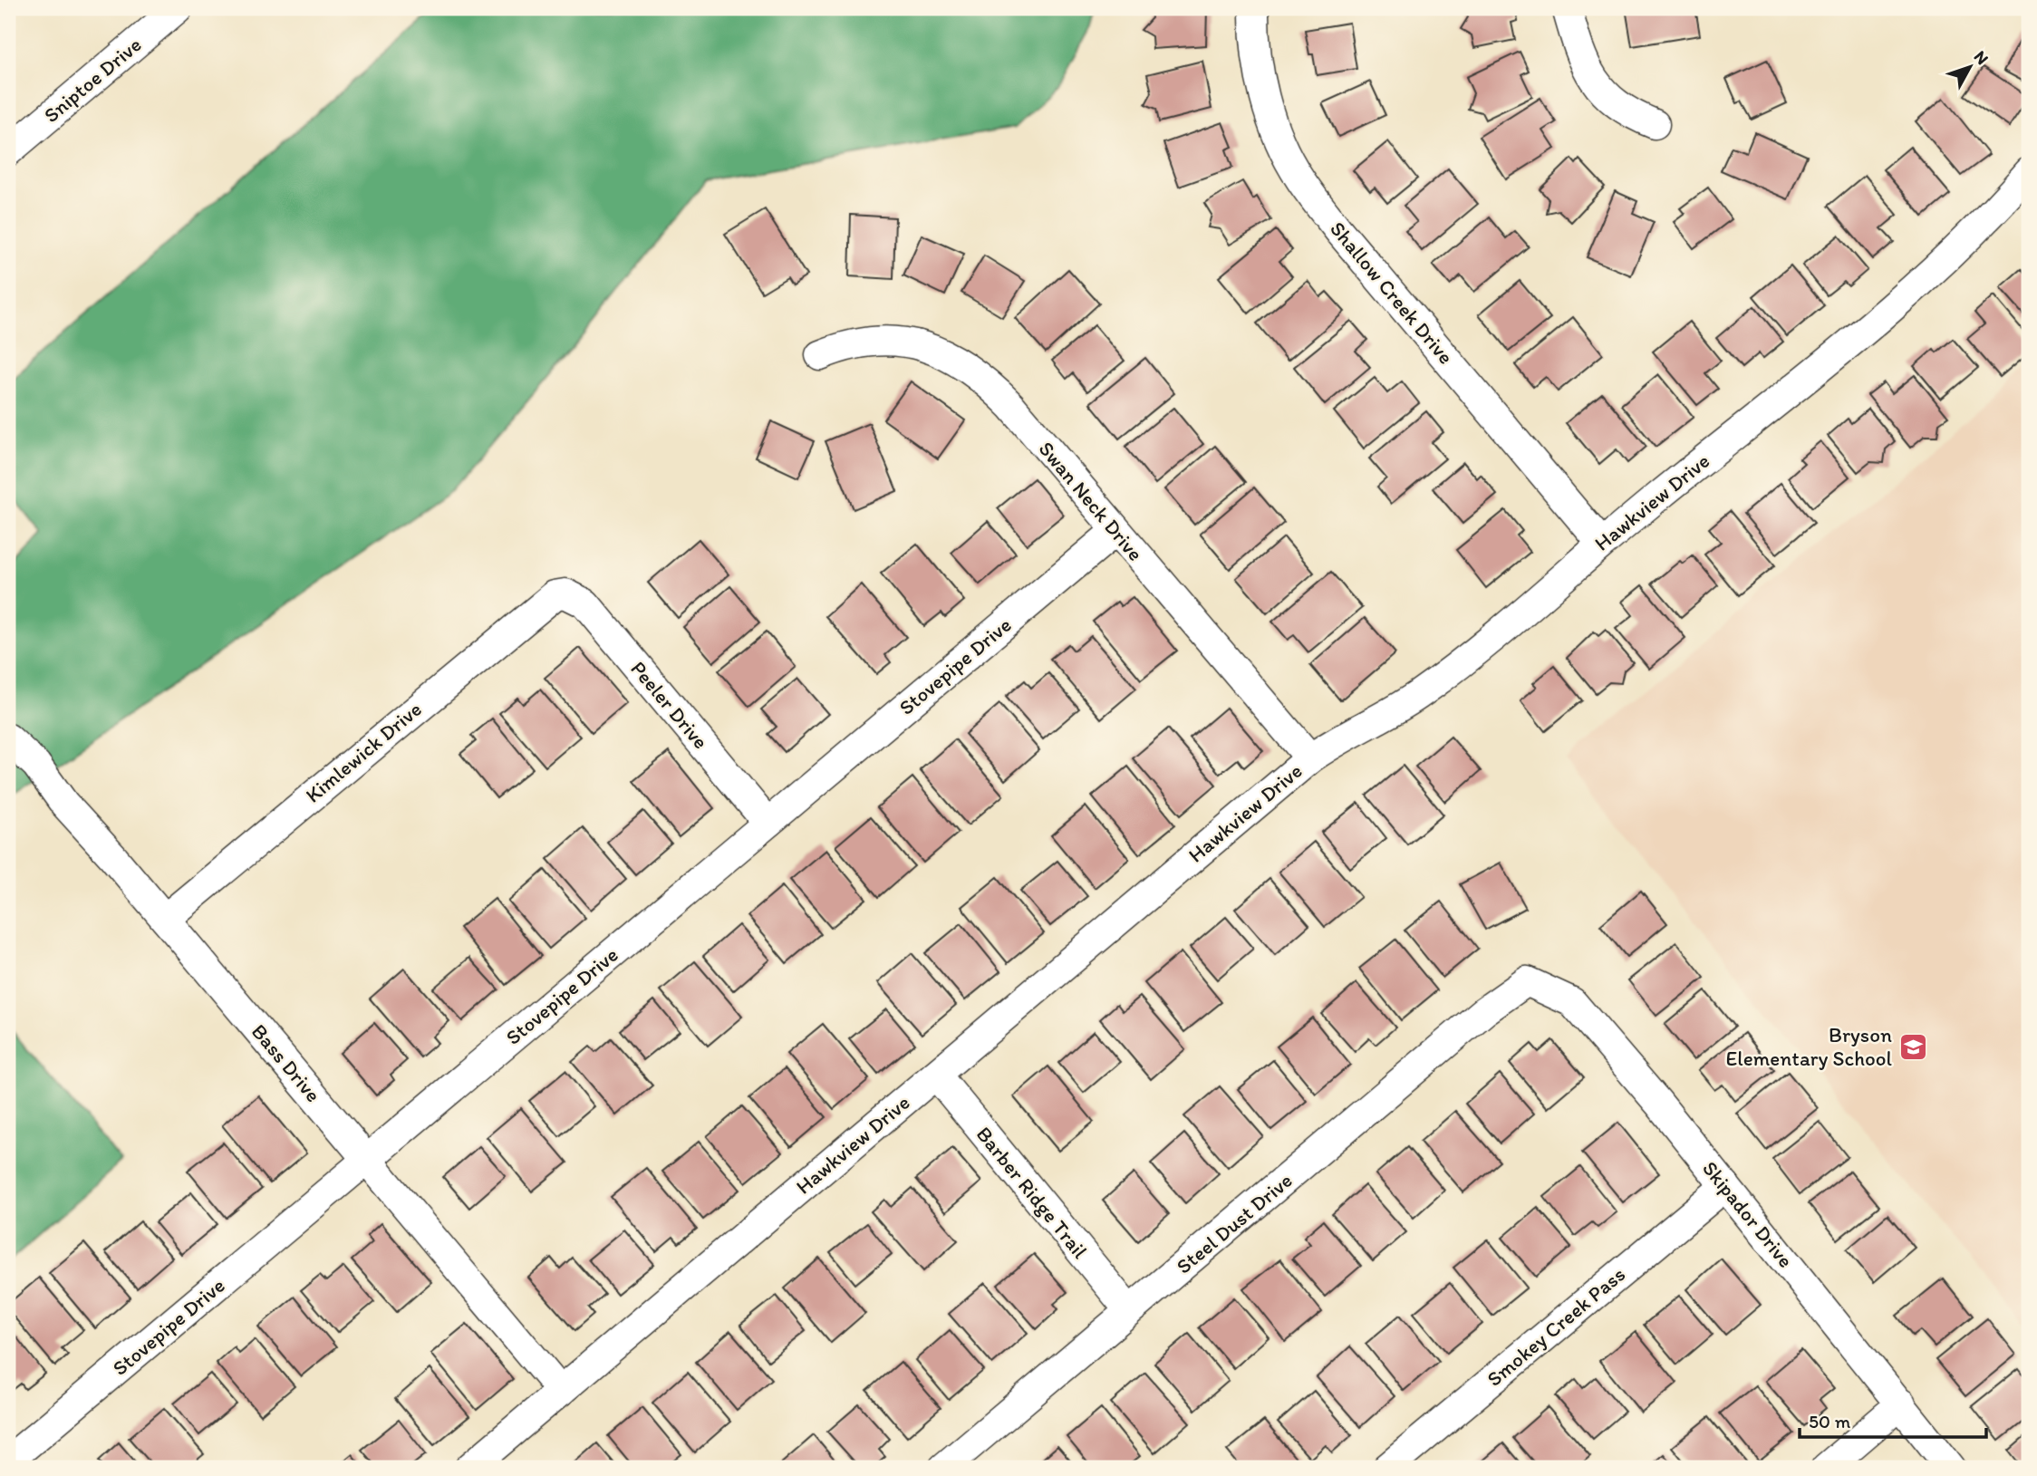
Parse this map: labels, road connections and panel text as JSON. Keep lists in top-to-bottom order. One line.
{"streets":{"street":["Sniptoe Drive","Shallow Creek Drive","Swan Neck Drive","Hawkview Drive","Stovepipe Drive","Peeler Drive","Kimlewick Drive","Bass Drive","Barber Ridge Trail","Skipador Drive","Steel Dust Drive","Smokey Creek Pass"]},"crossings":[["Shallow Creek Drive","Hawkview Drive"],["Swan Neck Drive","Hawkview Drive"],["Swan Neck Drive","Stovepipe Drive"],["Hawkview Drive","Bass Drive"],["Hawkview Drive","Barber Ridge Trail"],["Stovepipe Drive","Peeler Drive"],["Stovepipe Drive","Bass Drive"],["Peeler Drive","Kimlewick Drive"],["Kimlewick Drive","Bass Drive"],["Barber Ridge Trail","Steel Dust Drive"],["Skipador Drive","Steel Dust Drive"],["Skipador Drive","Smokey Creek Pass"]],"places":{"school or university":["Bryson Elementary School"]},"scale_bar":"50 m","north":"top right"}
